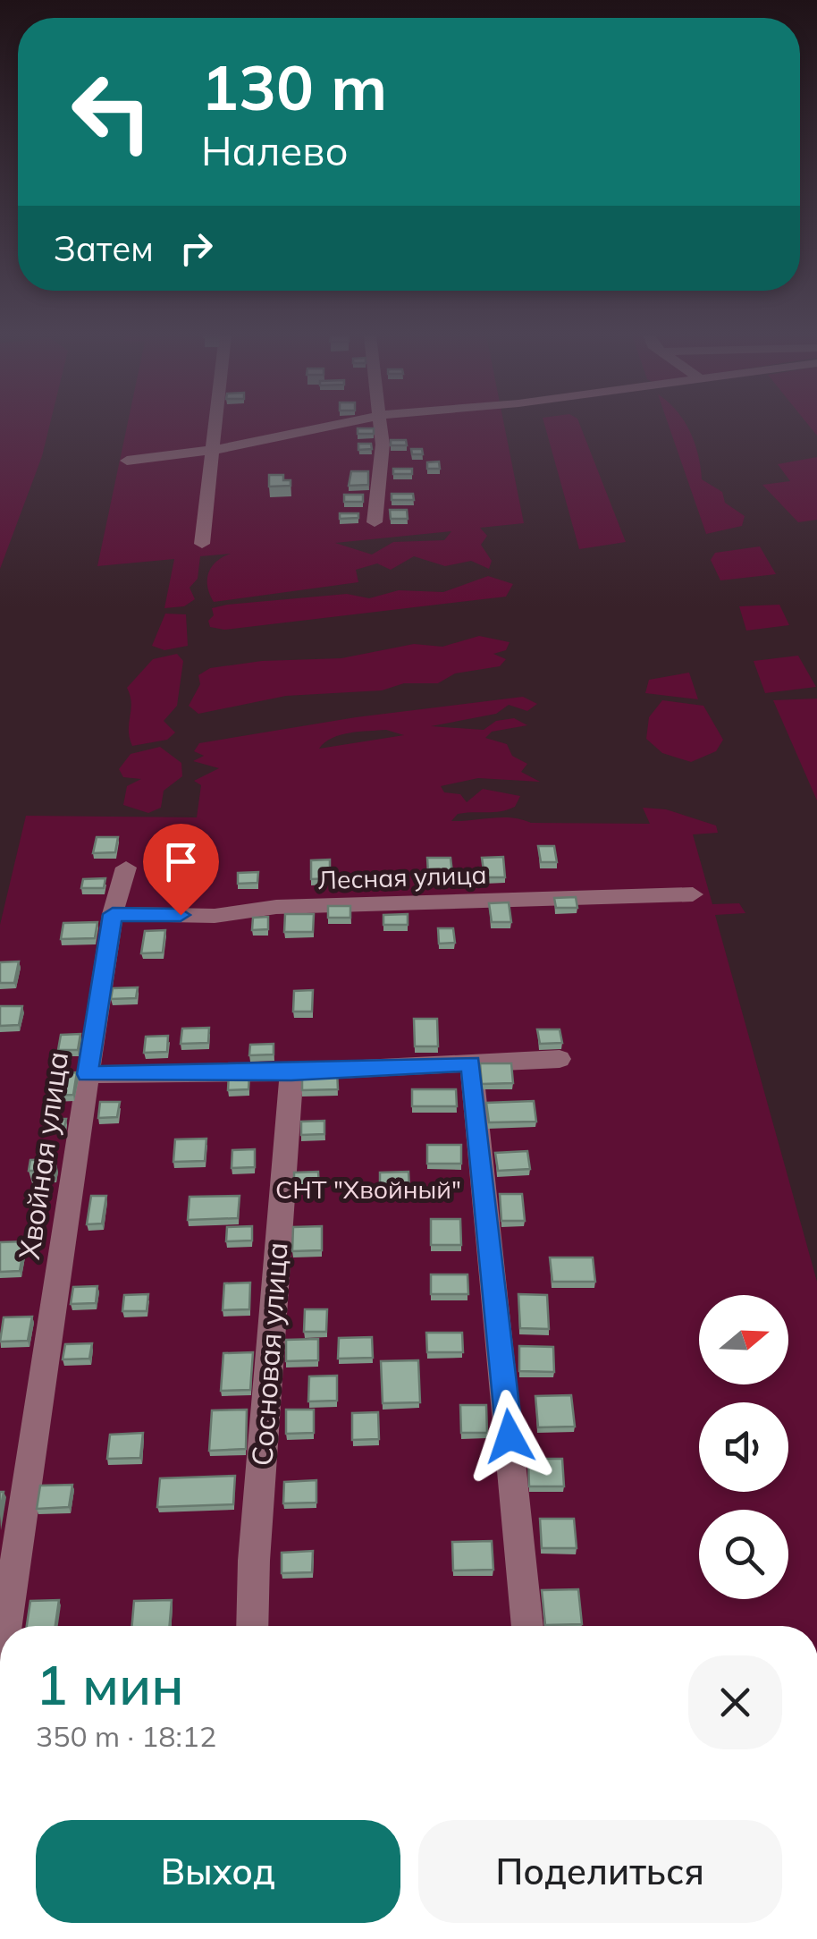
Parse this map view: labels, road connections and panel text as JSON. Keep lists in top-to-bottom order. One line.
{"streets":{"street":["Лесная улица","Хвойная улица","Сосновая улица"]},"crossings":[["Лесная улица","Хвойная улица"]],"parks":["СНТ \"Хвойный\""],"north":"right","page":{"turn":["130 m","Налево"],"then":"Затем","heading":["1 мин","350 m · 18:12"],"buttons":["Выход","Поделиться"]}}
